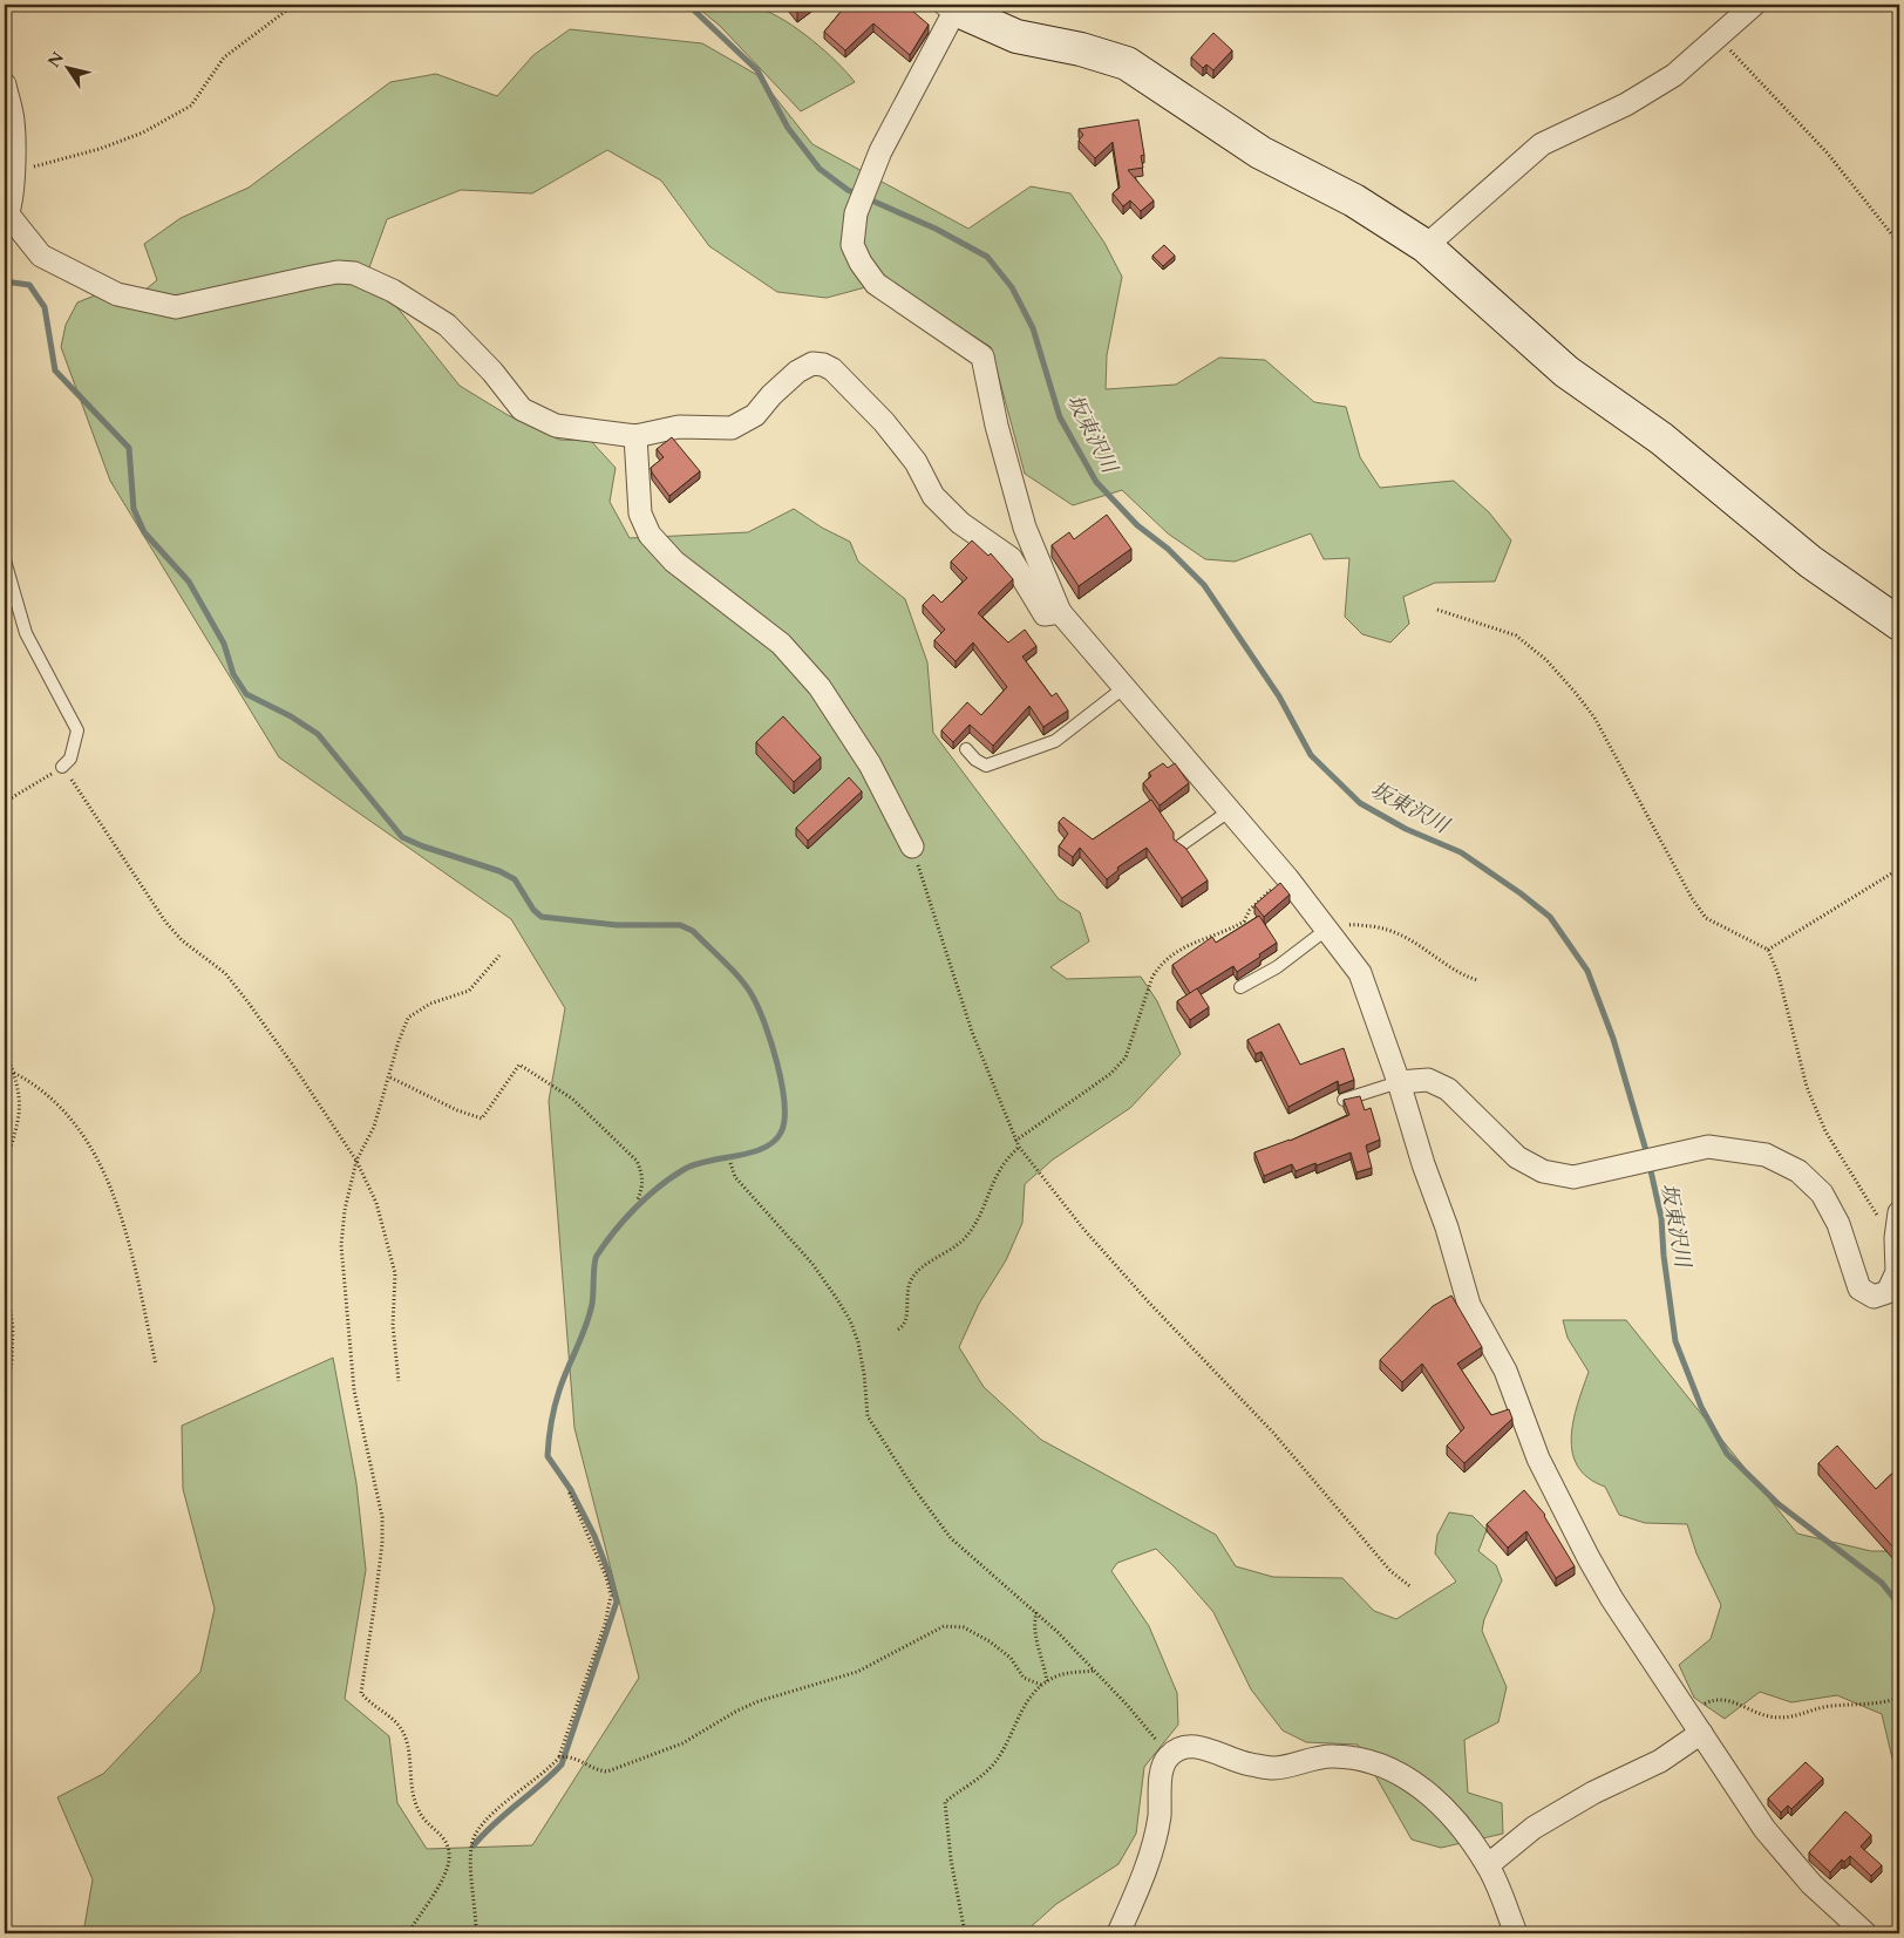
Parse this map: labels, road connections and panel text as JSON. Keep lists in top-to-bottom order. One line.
{"water":["坂東沢川"],"north":"top left"}
